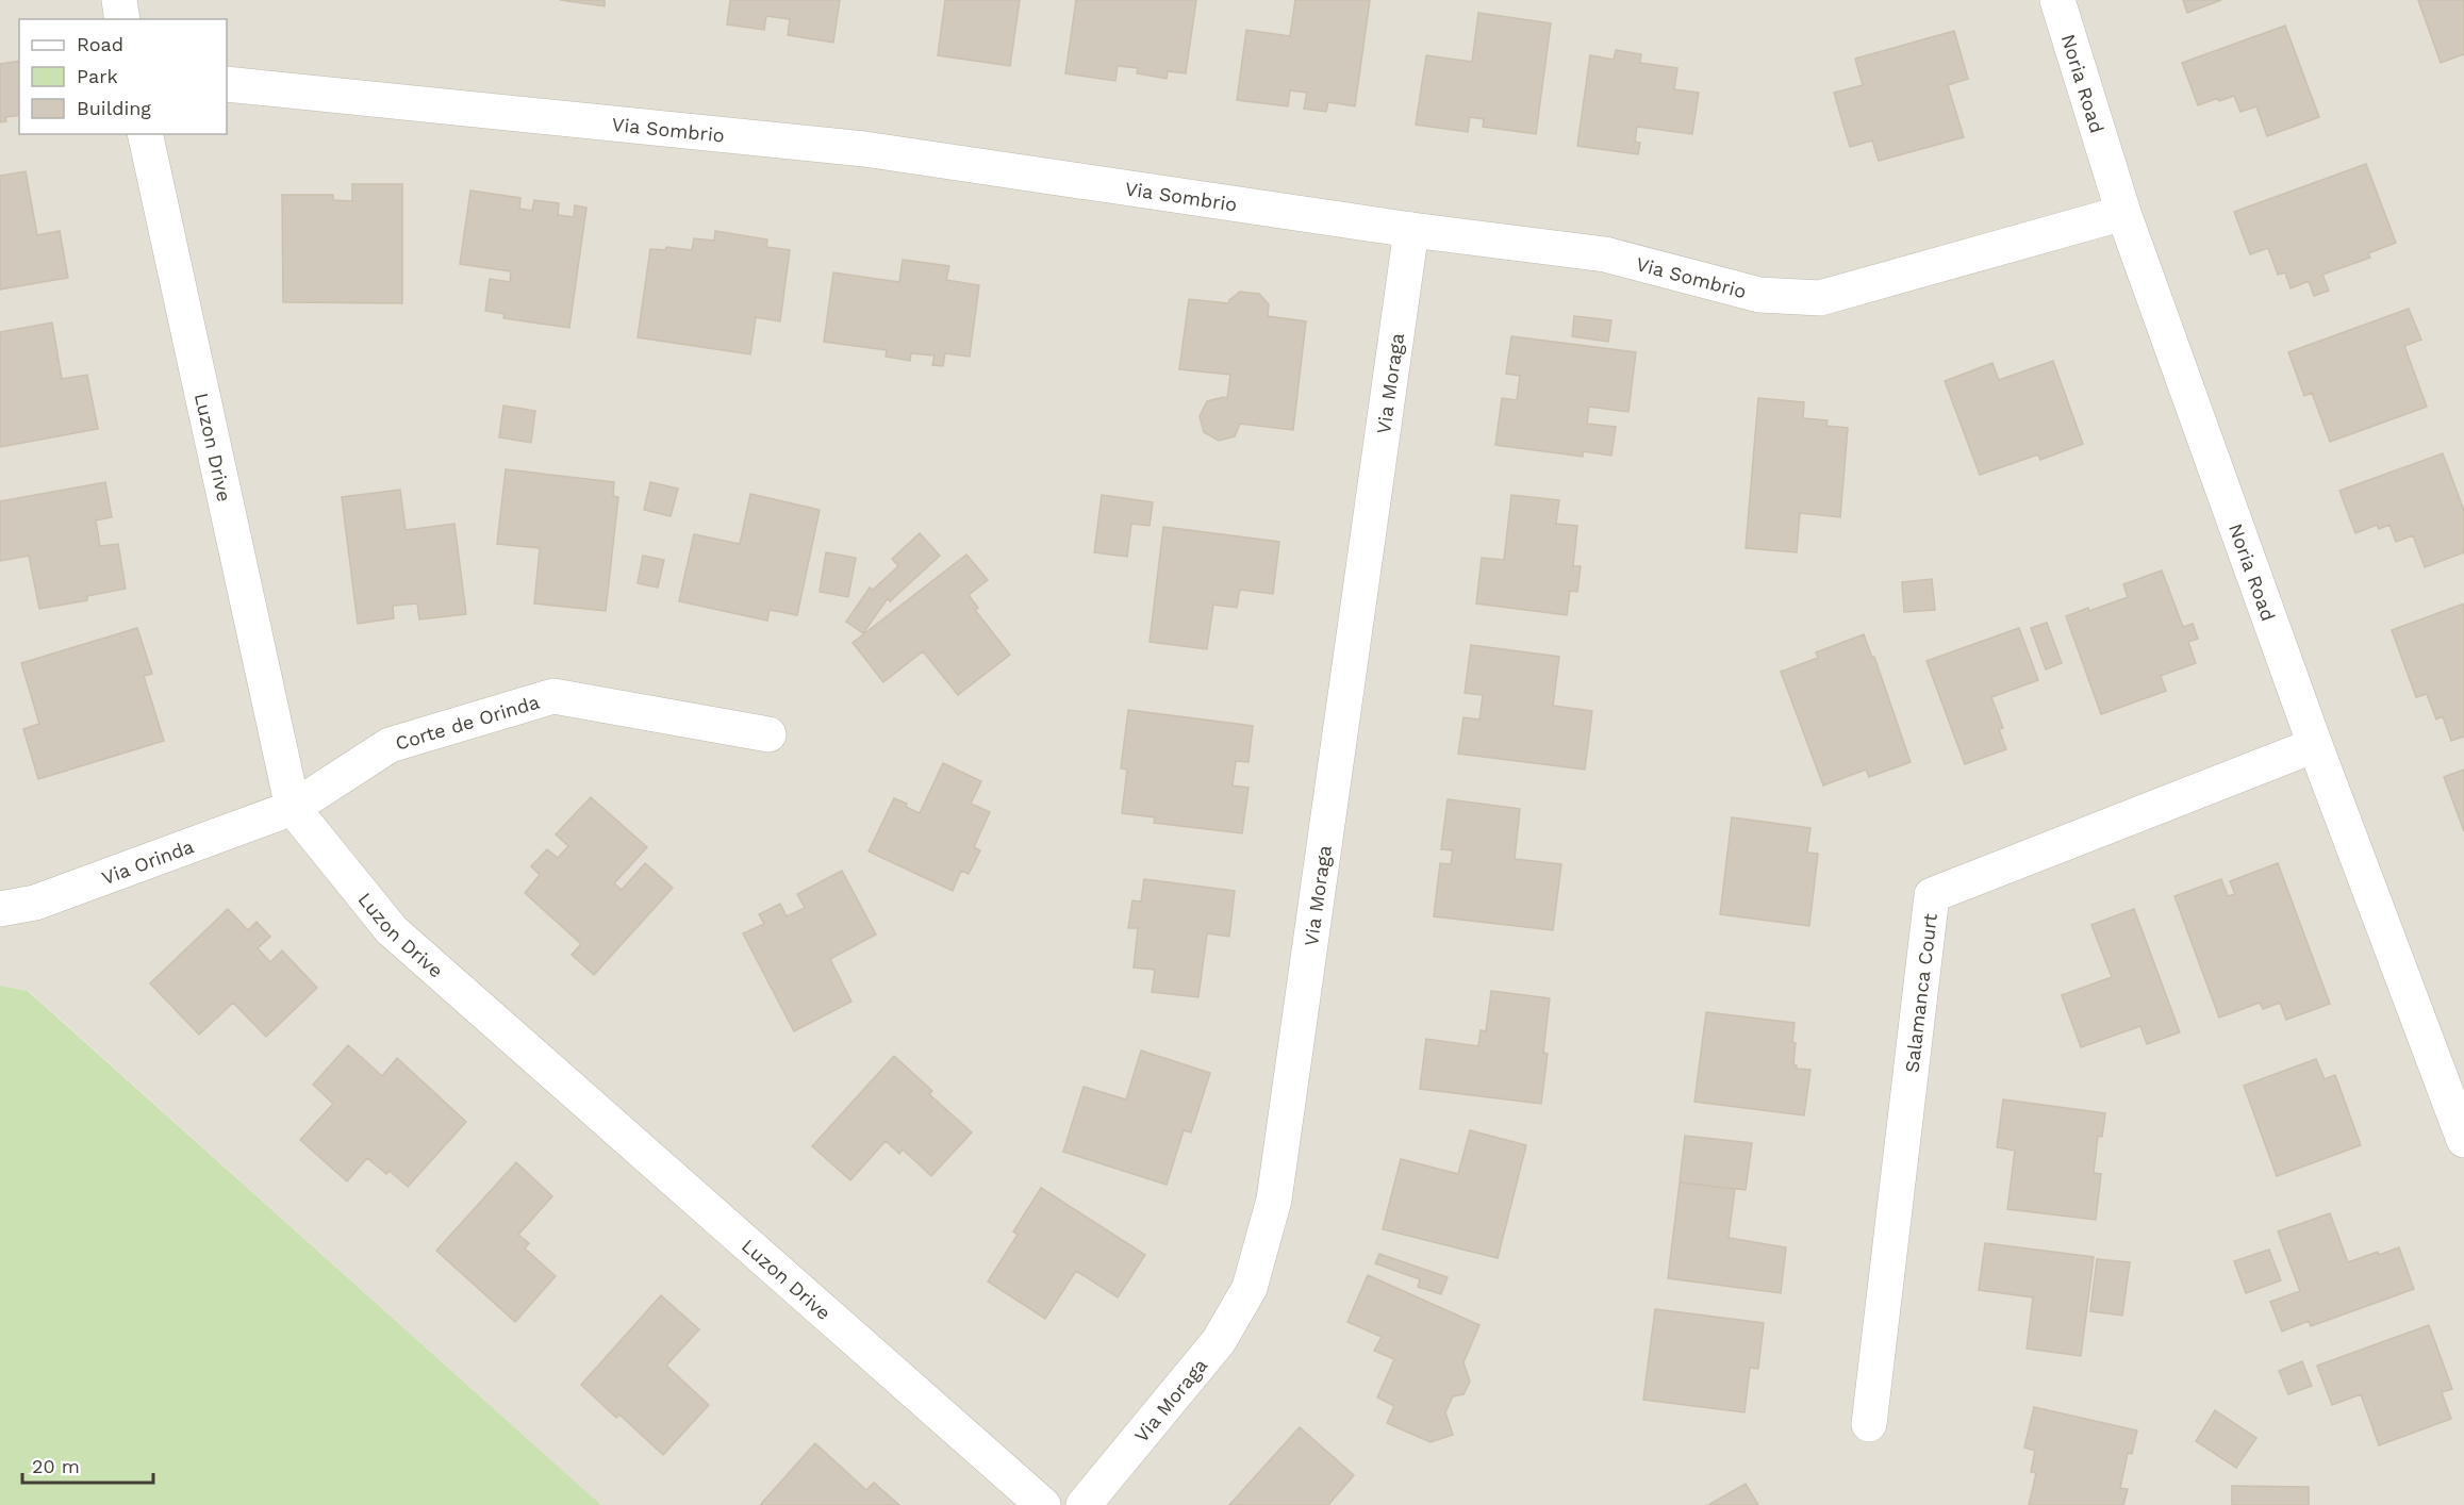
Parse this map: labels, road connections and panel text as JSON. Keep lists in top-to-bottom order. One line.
{"streets":{"street":["Noria Road","Via Sombrio","Via Moraga","Luzon Drive","Corte de Orinda","Via Orinda","Salamanca Court"]},"crossings":[["Noria Road","Via Sombrio"],["Noria Road","Salamanca Court"],["Via Sombrio","Via Moraga"],["Luzon Drive","Corte de Orinda"],["Luzon Drive","Via Orinda"],["Corte de Orinda","Via Orinda"]],"legend":["Road","Park","Building"],"scale_bar":"20 m"}
